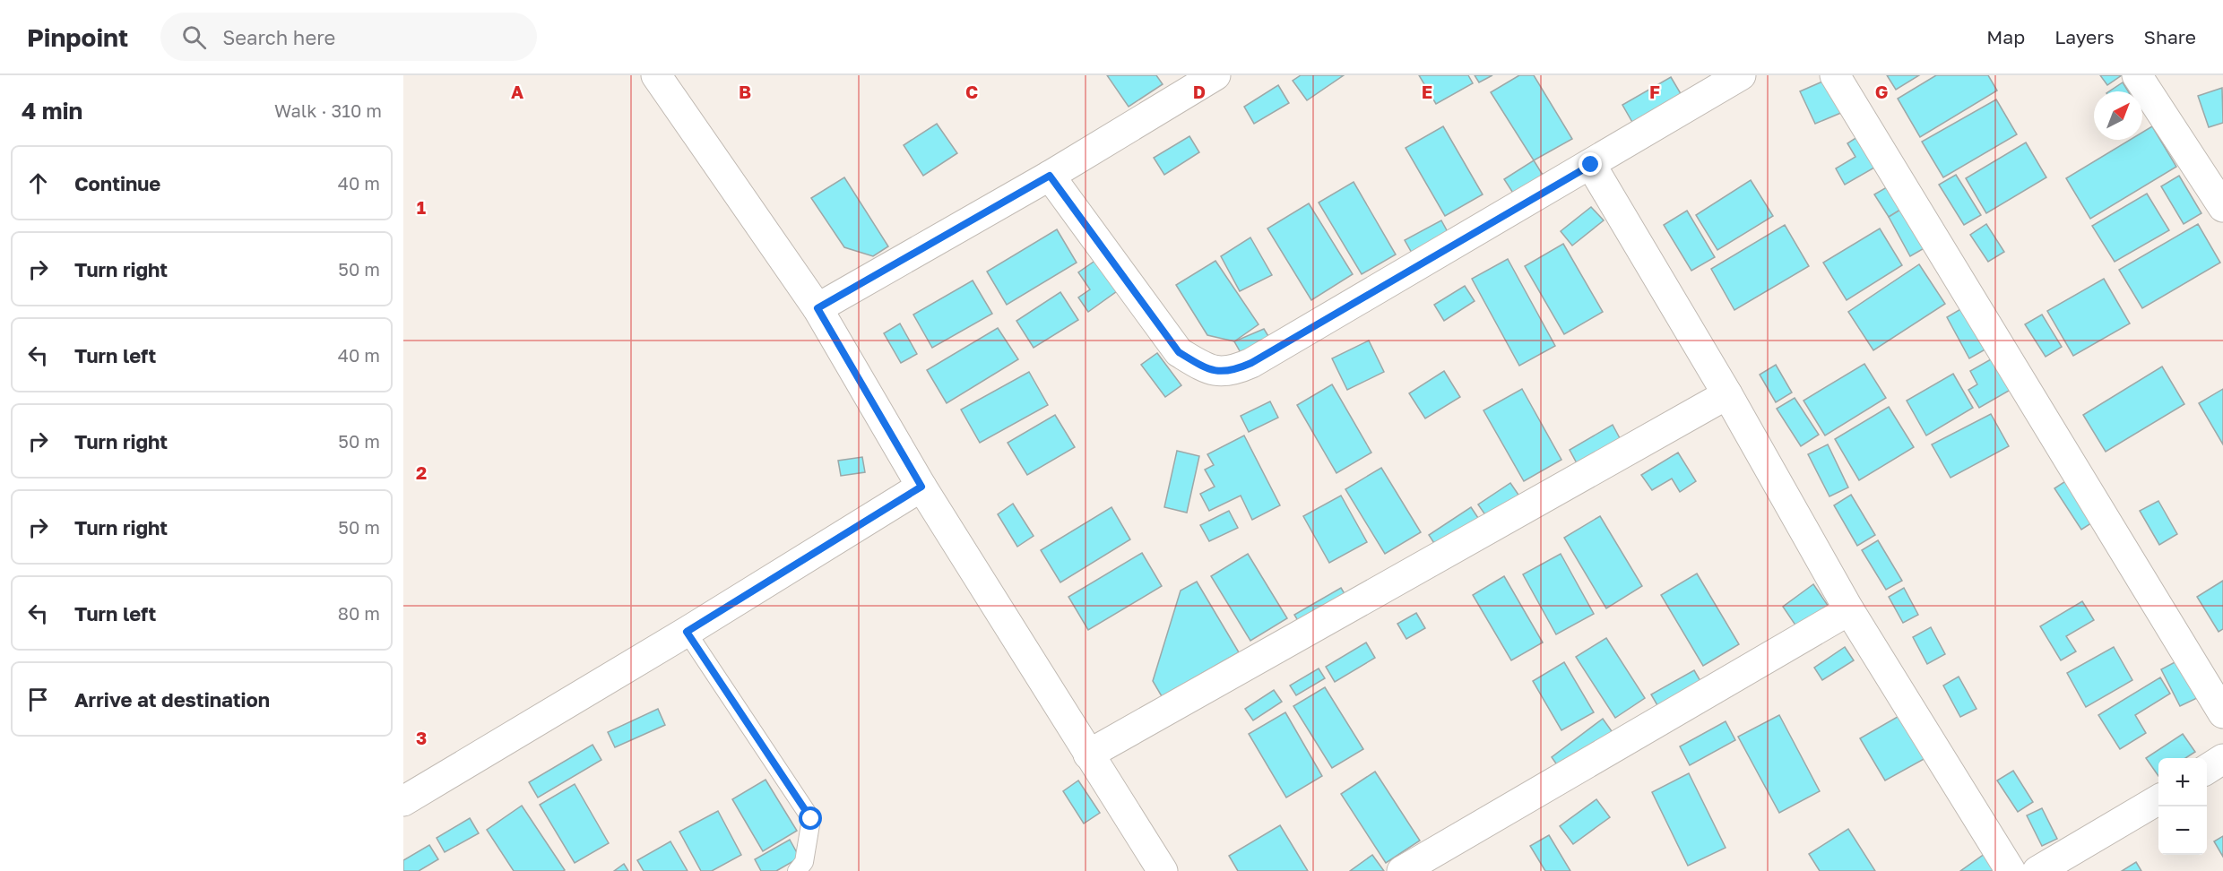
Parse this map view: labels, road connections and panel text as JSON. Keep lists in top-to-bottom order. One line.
{"north":"top right","page":{"header":"Pinpoint","search":"Search here","nav":["Map","Layers","Share"],"heading":["4 min","Walk · 310 m"],"list":[["Continue","40 m"],["Turn right","50 m"],["Turn left","40 m"],["Turn right","50 m"],["Turn right","50 m"],["Turn left","80 m"],"Arrive at destination"],"map_buttons":["+","−"]},"grid":{"columns":["A","B","C","D","E","F","G"],"rows":["1","2","3"]}}
